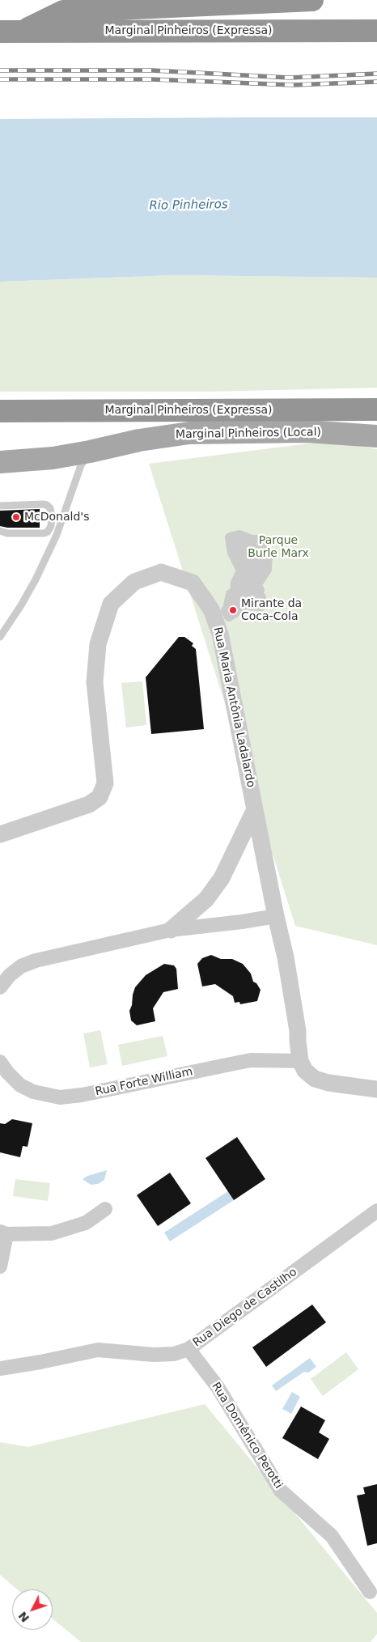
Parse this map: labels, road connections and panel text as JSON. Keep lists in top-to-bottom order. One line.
{"streets":{"highway":["Marginal Pinheiros (Expressa)"],"main road":["Marginal Pinheiros (Local)"],"street":["Rua Maria Antônia Ladalardo","Rua Forte William","Rua Diego de Castilho","Rua Domênico Perotti"]},"crossings":[["Rua Maria Antônia Ladalardo","Rua Forte William"],["Rua Diego de Castilho","Rua Domênico Perotti"]],"water":["Rio Pinheiros"],"parks":["Parque Burle Marx"],"places":["McDonald's","Mirante da Coca-Cola"],"north":"bottom left"}
